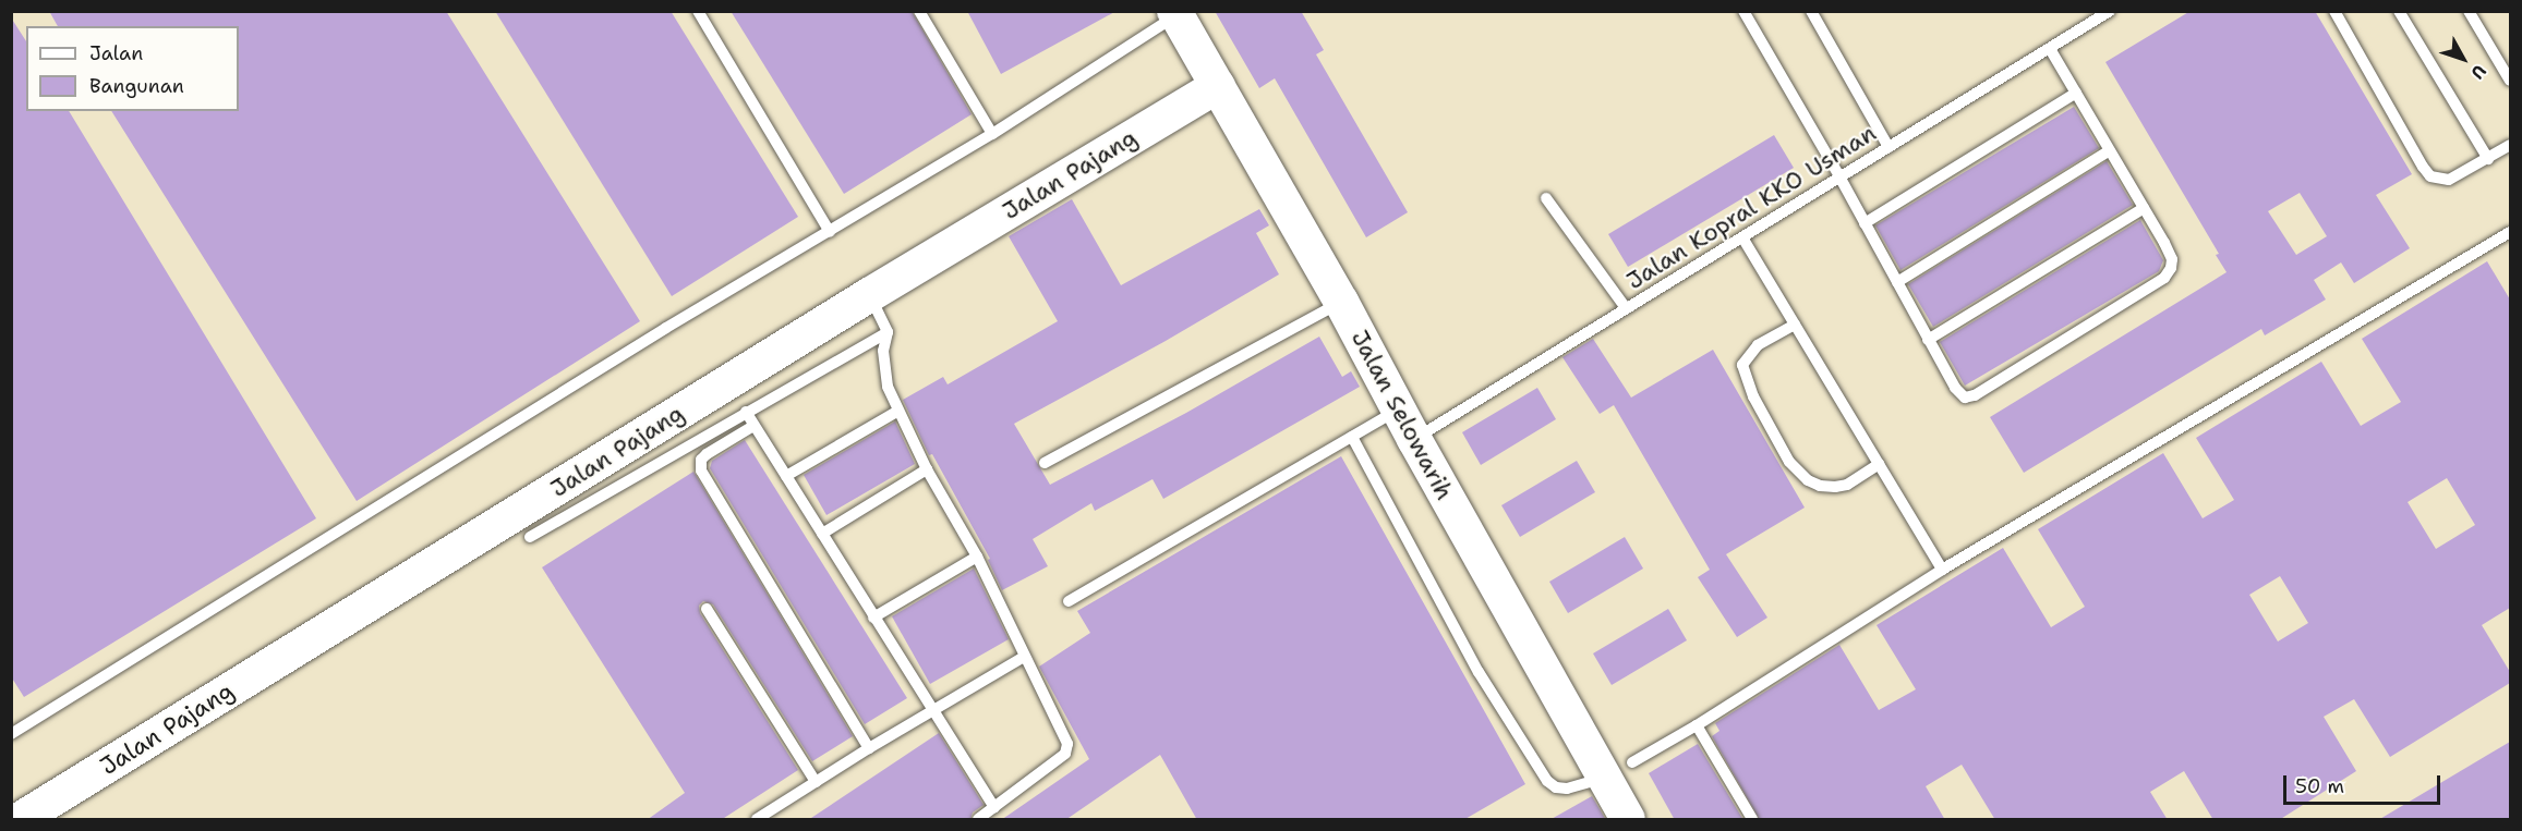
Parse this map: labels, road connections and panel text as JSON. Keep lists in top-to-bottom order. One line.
{"streets":{"street":["Jalan Pajang","Jalan Selowarih"],"lane":["Jalan Kopral KKO Usman"]},"crossings":[["Jalan Pajang","Jalan Selowarih"],["Jalan Kopral KKO Usman","Jalan Selowarih"]],"legend":["Jalan","Bangunan"],"scale_bar":"50 m","north":"bottom right"}
